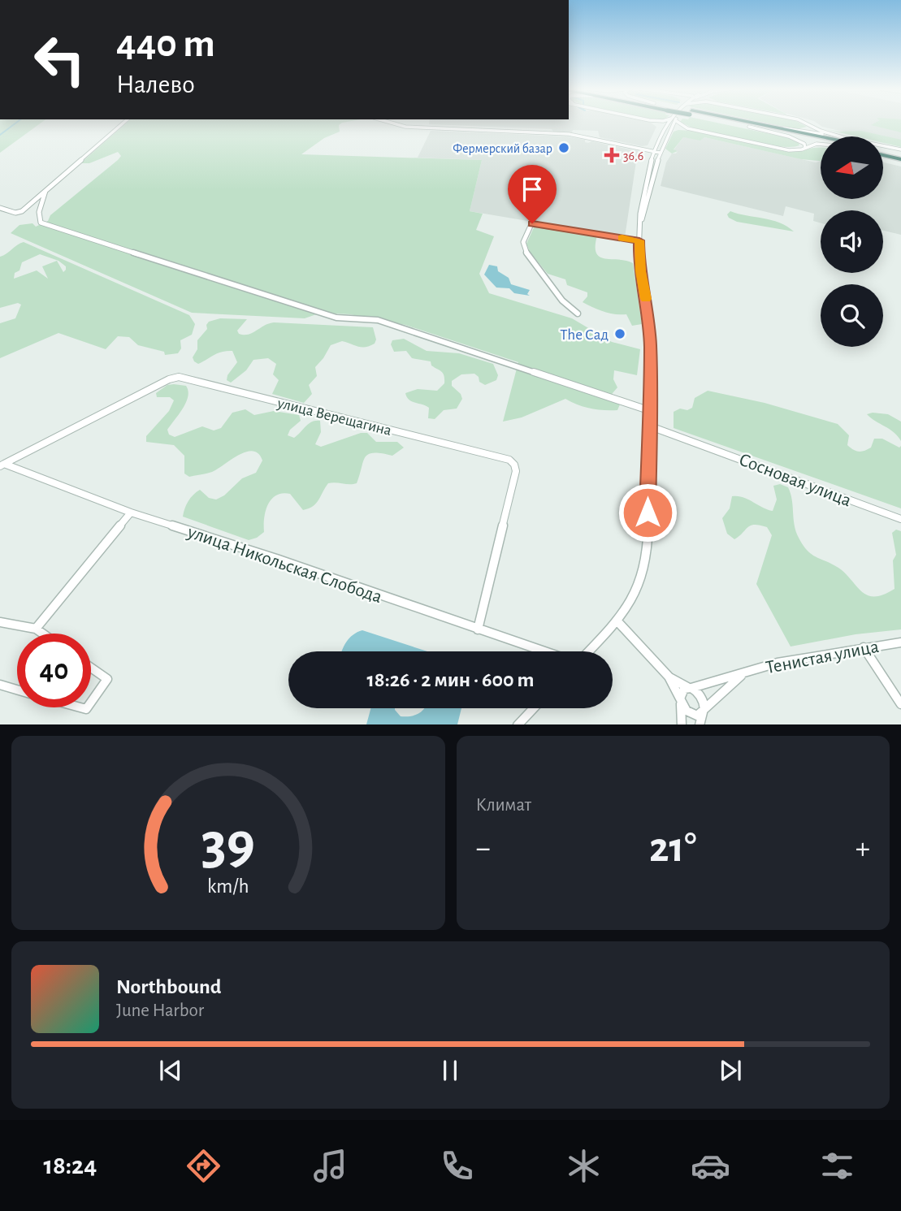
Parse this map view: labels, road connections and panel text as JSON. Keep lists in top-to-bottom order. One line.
{"streets":{"street":["улица Верещагина","Сосновая улица","улица Никольская Слобода","Тенистая улица"]},"crossings":[["улица Верещагина","улица Никольская Слобода"]],"places":{"other":["Фермерский базар","The Сад"],"health":["36,6"]},"north":"left","page":{"turn":["440 m","Налево"],"limit":"40","trip":"18:26 · 2 мин · 600 m","tile":"Климат","heat":["−","21°","+"],"song":["Northbound","June Harbor"],"tabs":"18:24","gauge":["39","km/h"]}}
